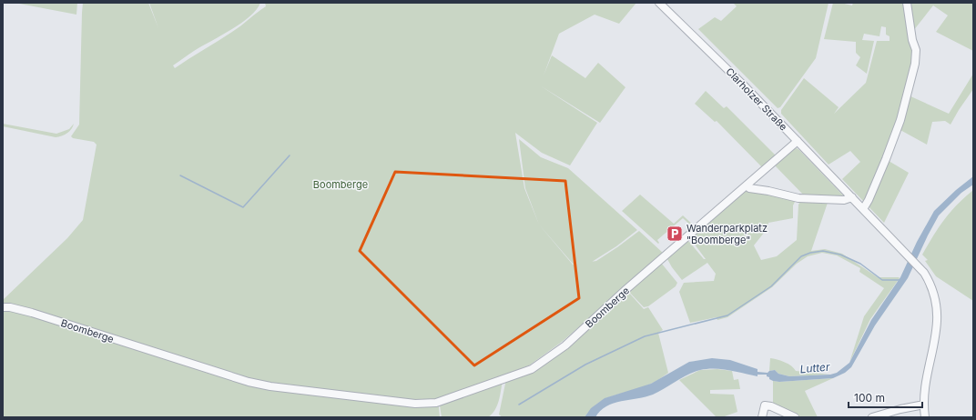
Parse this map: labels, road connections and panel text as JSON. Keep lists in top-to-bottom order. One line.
{"streets":{"street":["Clarholzer Straße","Boomberge"]},"crossings":[["Clarholzer Straße","Boomberge"]],"water":["Lutter"],"parks":["Boomberge"],"places":{"parking":["Wanderparkplatz \"Boomberge\""]},"scale_bar":"100 m"}
